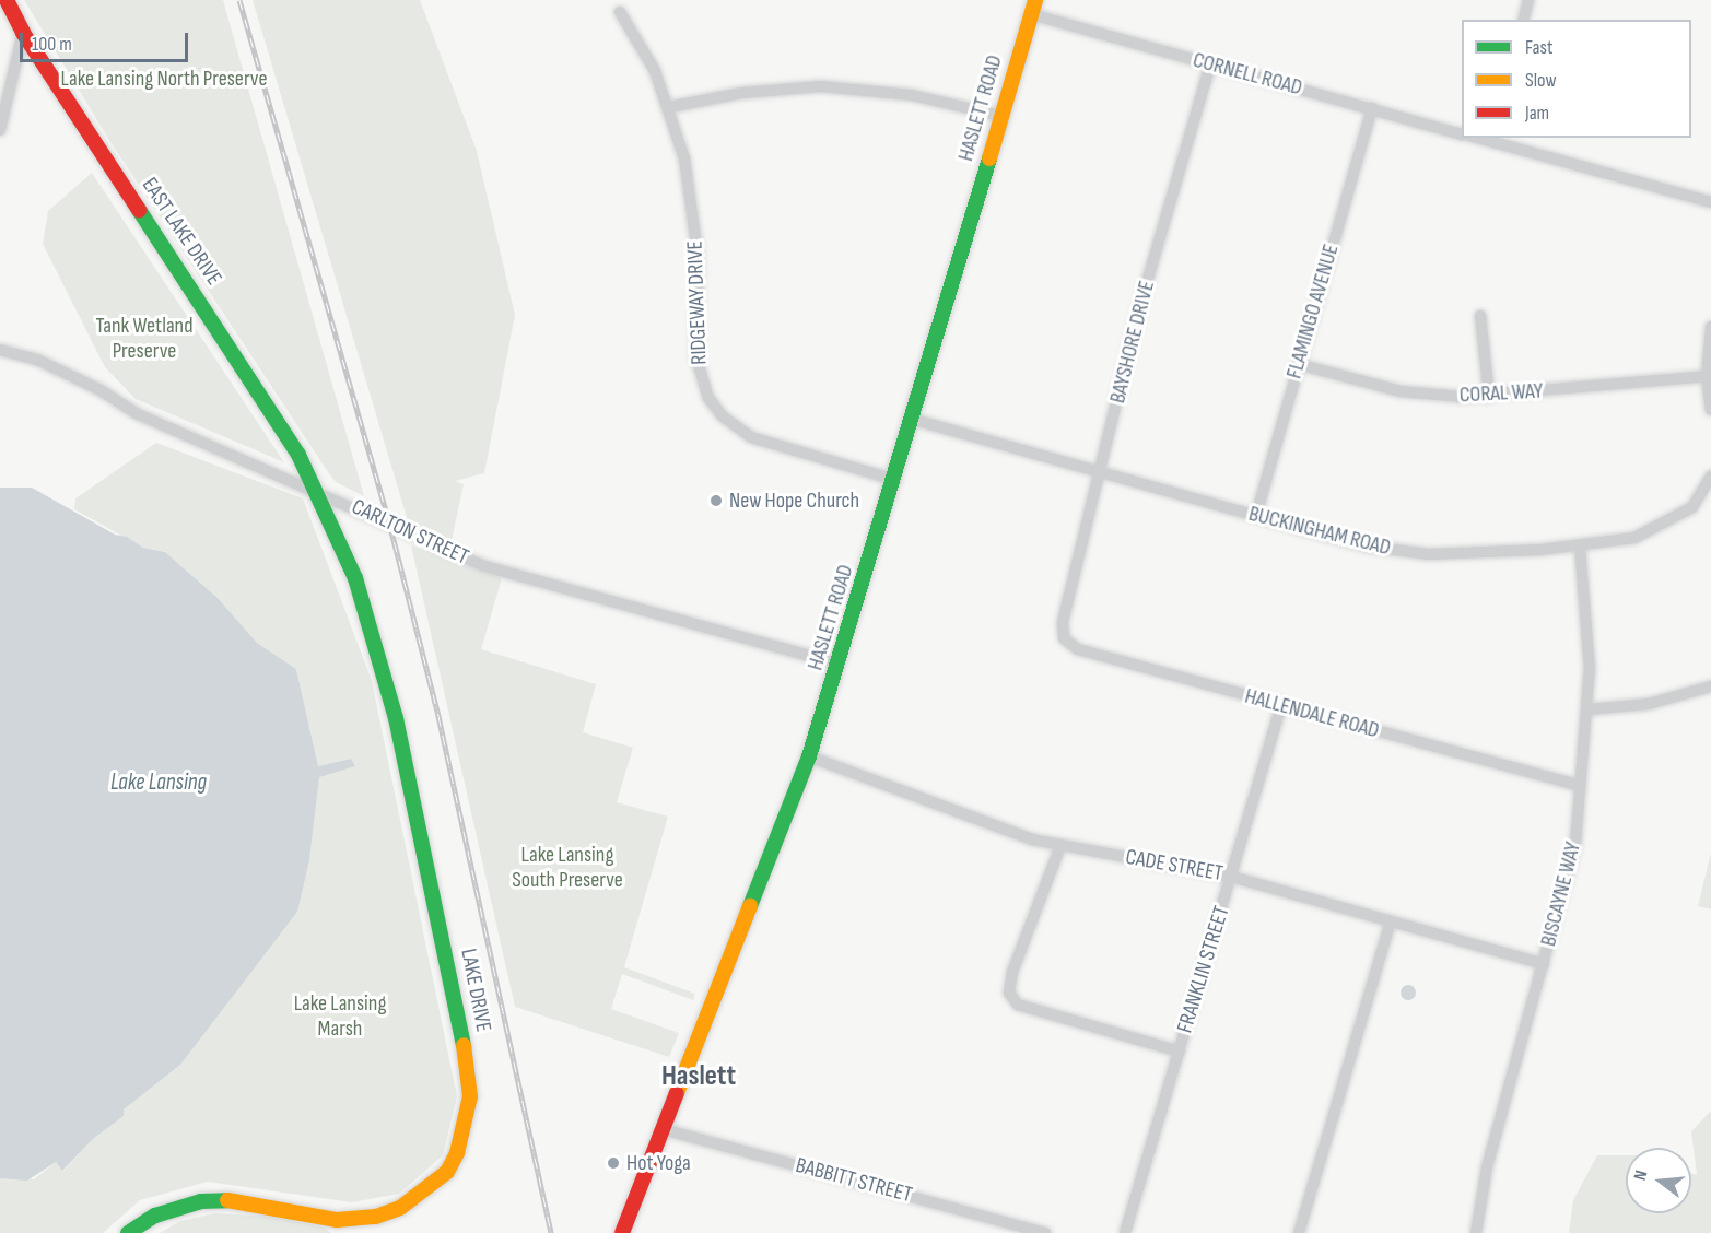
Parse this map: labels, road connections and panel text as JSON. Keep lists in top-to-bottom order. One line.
{"streets":{"street":["CORNELL ROAD","HASLETT ROAD","EAST LAKE DRIVE","RIDGEWAY DRIVE","FLAMINGO AVENUE","BAYSHORE DRIVE","CORAL WAY","BUCKINGHAM ROAD","CARLTON STREET","HALLENDALE ROAD","CADE STREET","BISCAYNE WAY","FRANKLIN STREET","LAKE DRIVE","BABBITT STREET"]},"crossings":[["CORNELL ROAD","HASLETT ROAD"],["CORNELL ROAD","FLAMINGO AVENUE"],["CORNELL ROAD","BAYSHORE DRIVE"],["HASLETT ROAD","RIDGEWAY DRIVE"],["HASLETT ROAD","BUCKINGHAM ROAD"],["HASLETT ROAD","CARLTON STREET"],["HASLETT ROAD","CADE STREET"],["HASLETT ROAD","BABBITT STREET"],["EAST LAKE DRIVE","CARLTON STREET"],["EAST LAKE DRIVE","LAKE DRIVE"],["FLAMINGO AVENUE","CORAL WAY"],["FLAMINGO AVENUE","BUCKINGHAM ROAD"],["BAYSHORE DRIVE","BUCKINGHAM ROAD"],["BAYSHORE DRIVE","HALLENDALE ROAD"],["BUCKINGHAM ROAD","BISCAYNE WAY"],["CARLTON STREET","LAKE DRIVE"],["HALLENDALE ROAD","BISCAYNE WAY"],["HALLENDALE ROAD","FRANKLIN STREET"],["CADE STREET","BISCAYNE WAY"],["CADE STREET","FRANKLIN STREET"]],"districts":["Haslett"],"water":["Lake Lansing"],"parks":["Lake Lansing North Preserve","Tank Wetland Preserve","Lake Lansing South Preserve","Lake Lansing Marsh"],"places":["New Hope Church","Hot Yoga"],"legend":["Fast","Slow","Jam"],"scale_bar":"100 m","north":"left"}
